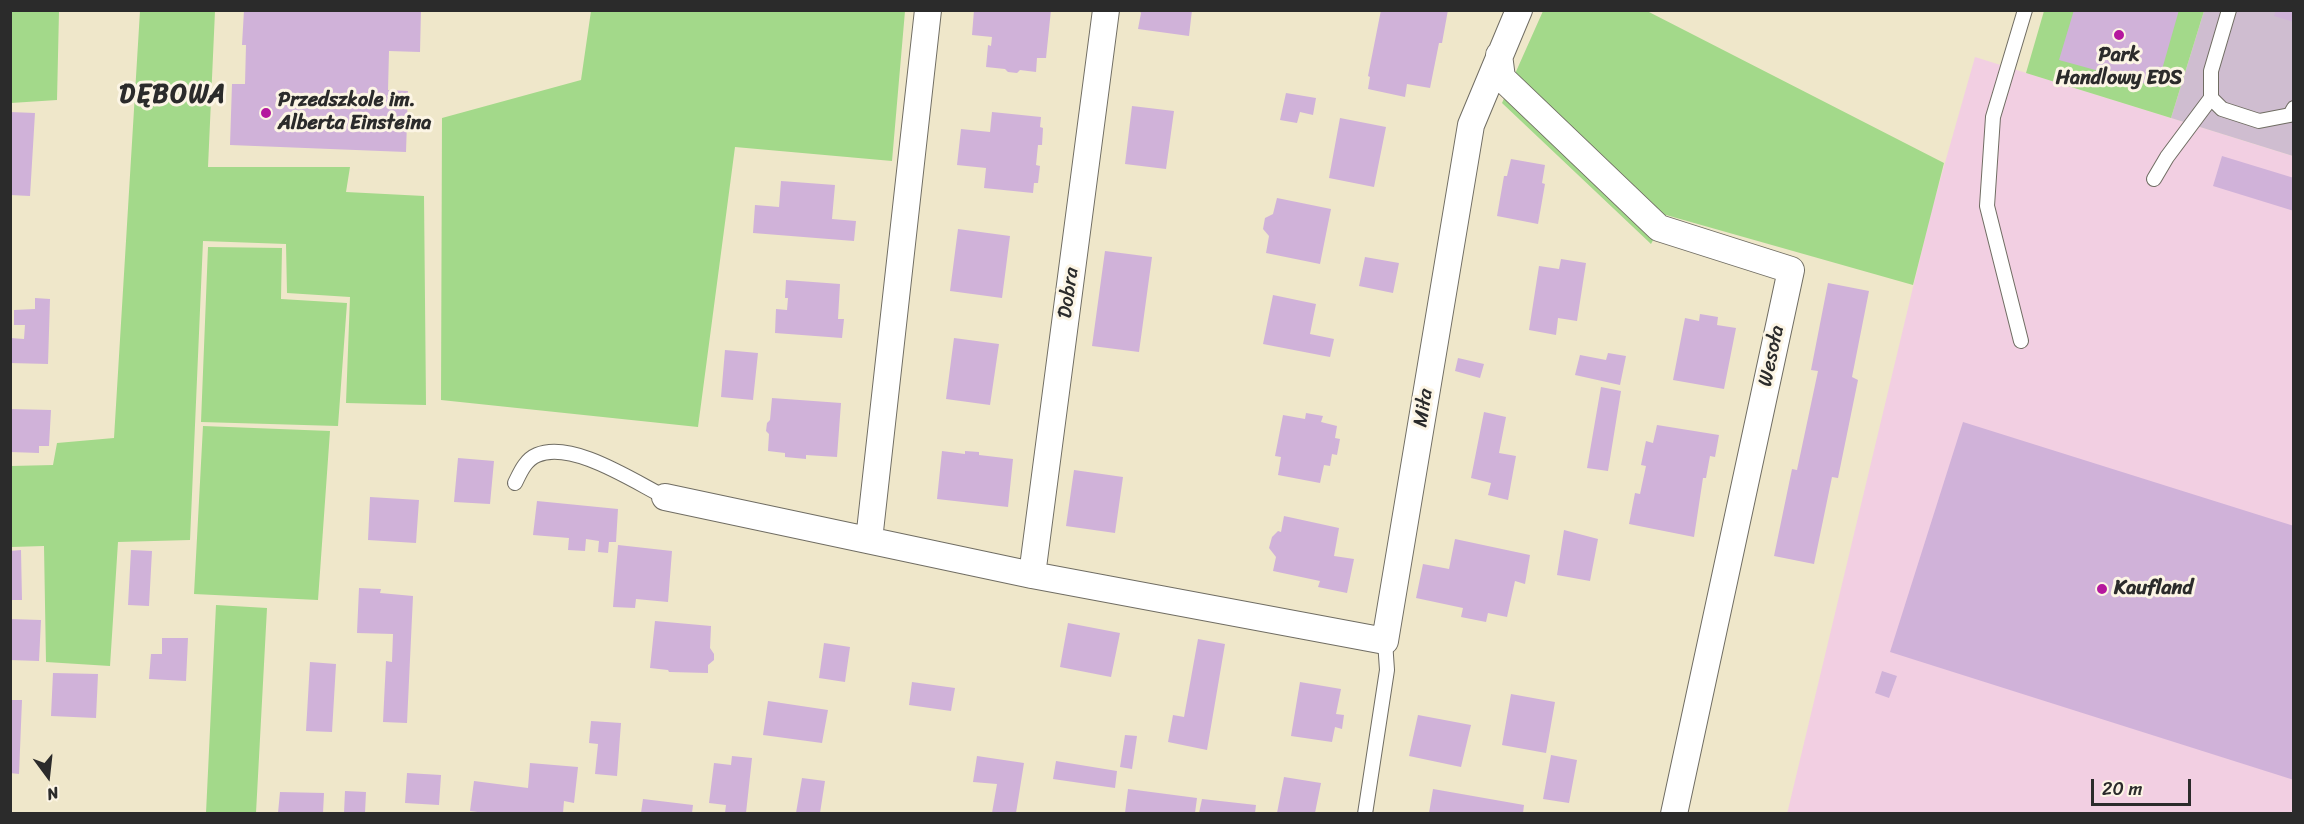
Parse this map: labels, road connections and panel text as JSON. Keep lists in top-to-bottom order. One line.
{"streets":{"street":["Dobra","Wesoła","Miła"]},"crossings":[["Wesoła","Miła"]],"districts":["DĘBOWA"],"places":["Park Handlowy EDS","Przedszkole im. Alberta Einsteina","Kaufland"],"scale_bar":"20 m","north":"bottom"}
